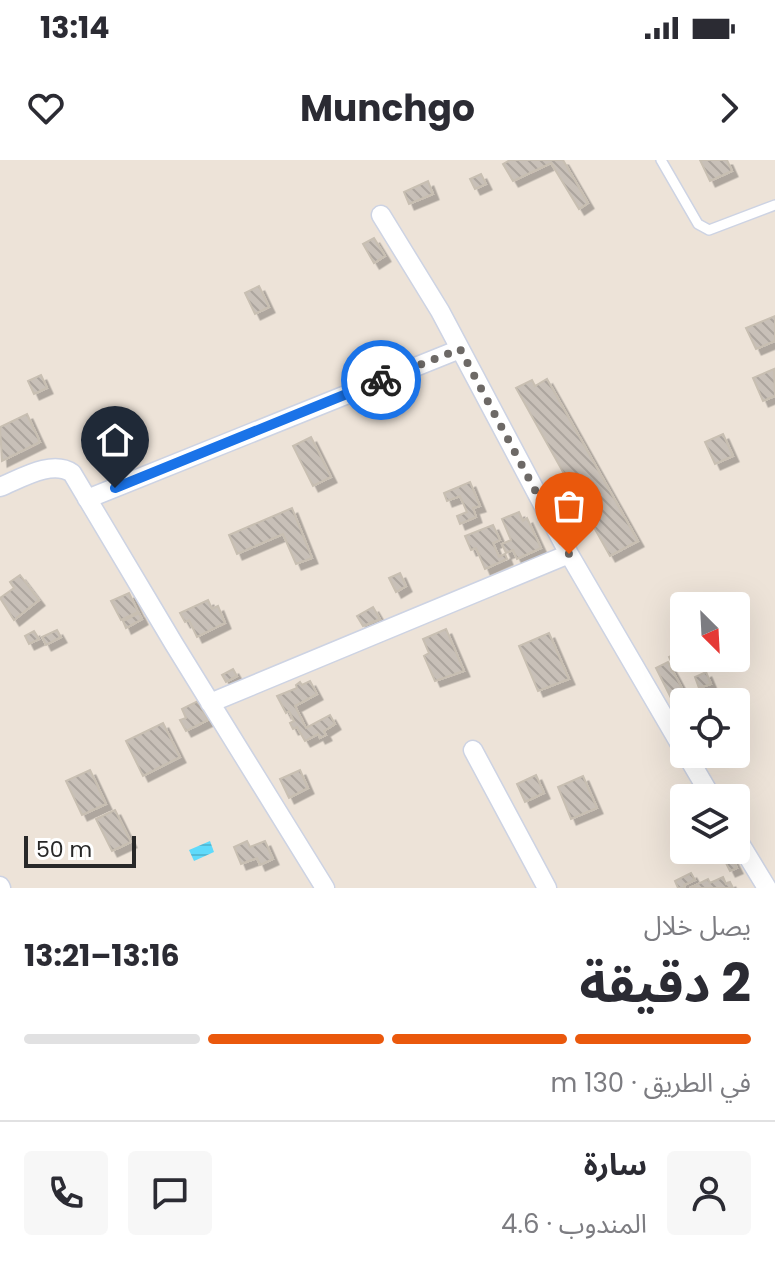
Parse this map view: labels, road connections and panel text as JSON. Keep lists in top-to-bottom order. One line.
{"scale_bar":"50 m","north":"bottom right","page":{"status":"13:14","header":"Munchgo","scale":"50 m","heading":["2 دقيقة","يصل خلال","13:16–13:21"],"panel":["سارة","المندوب · 4.6"],"bar":"في الطريق · 130 m"}}
